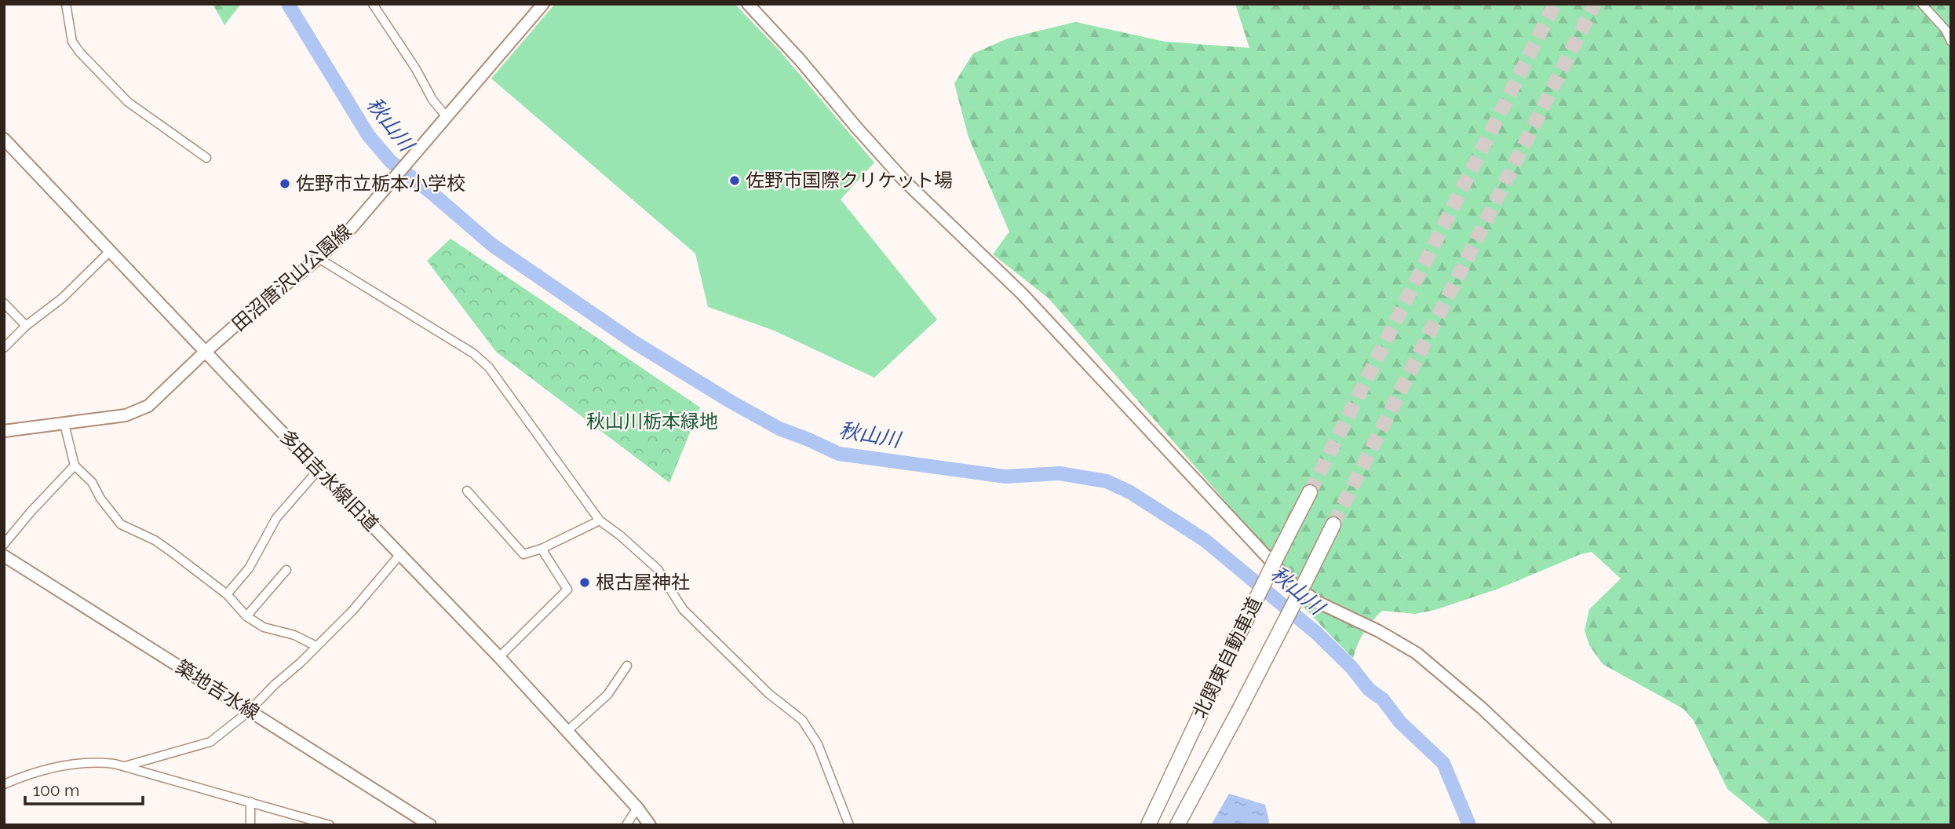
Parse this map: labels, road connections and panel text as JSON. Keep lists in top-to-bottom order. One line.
{"streets":{"highway":["北関東自動車道"],"street":["田沼唐沢山公園線","多田吉水線旧道","築地吉水線"]},"crossings":[["田沼唐沢山公園線","多田吉水線旧道"]],"water":["秋山川"],"parks":["秋山川栃本緑地"],"places":["佐野市国際クリケット場","佐野市立栃本小学校","根古屋神社"],"scale_bar":"100 m"}
